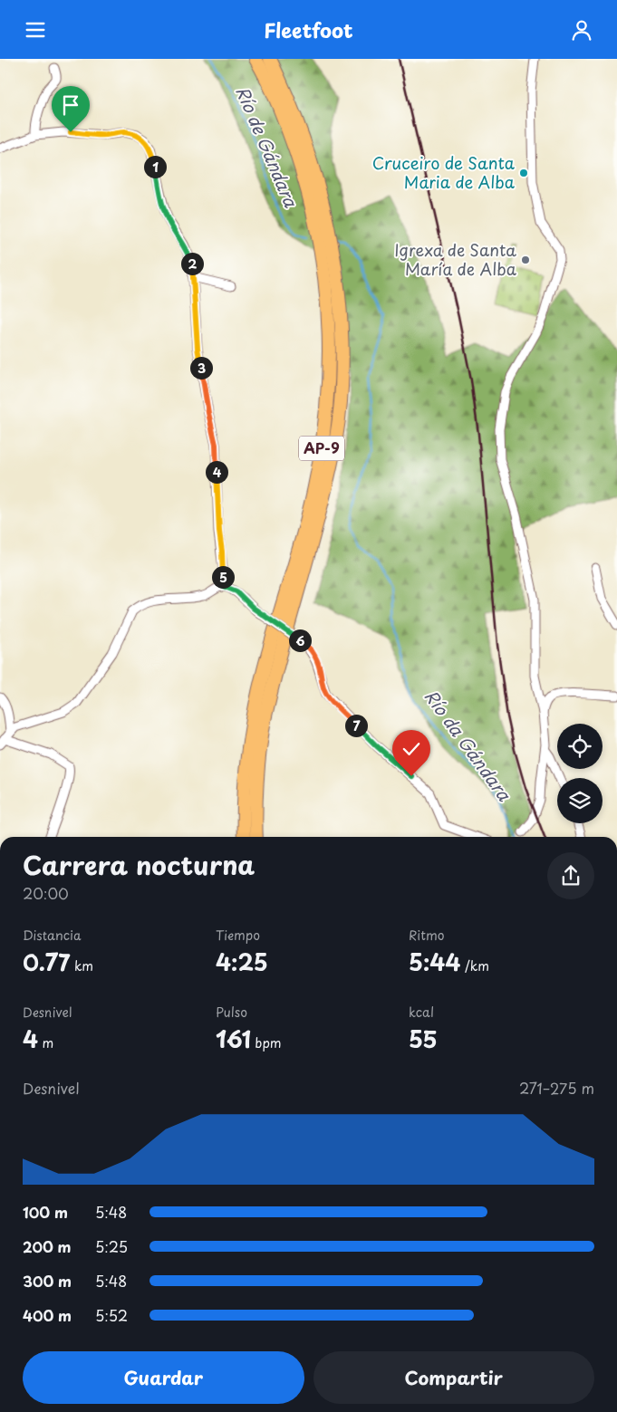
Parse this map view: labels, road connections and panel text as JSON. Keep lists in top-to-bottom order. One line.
{"streets":{"highway":["AP-9"]},"water":["Río de Gándara","Río da Gándara"],"places":["Cruceiro de Santa Maria de Alba","Igrexa de Santa María de Alba"],"page":{"header":"Fleetfoot","pins":["1","2","3","4","5","6","7"],"heading":["Carrera nocturna","20:00"],"stats":[["Distancia","0.77 km"],["Tiempo","4:25"],["Ritmo","5:44 /km"],["Desnivel","4 m"],["Pulso","161 bpm"],["kcal","55"]],"chart":["Desnivel","271–275 m"],"list":[{"name":"100 m","note":"5:48"},{"name":"200 m","note":"5:25"},{"name":"300 m","note":"5:48"},{"name":"400 m","note":"5:52"}],"buttons":["Guardar","Compartir"]}}
